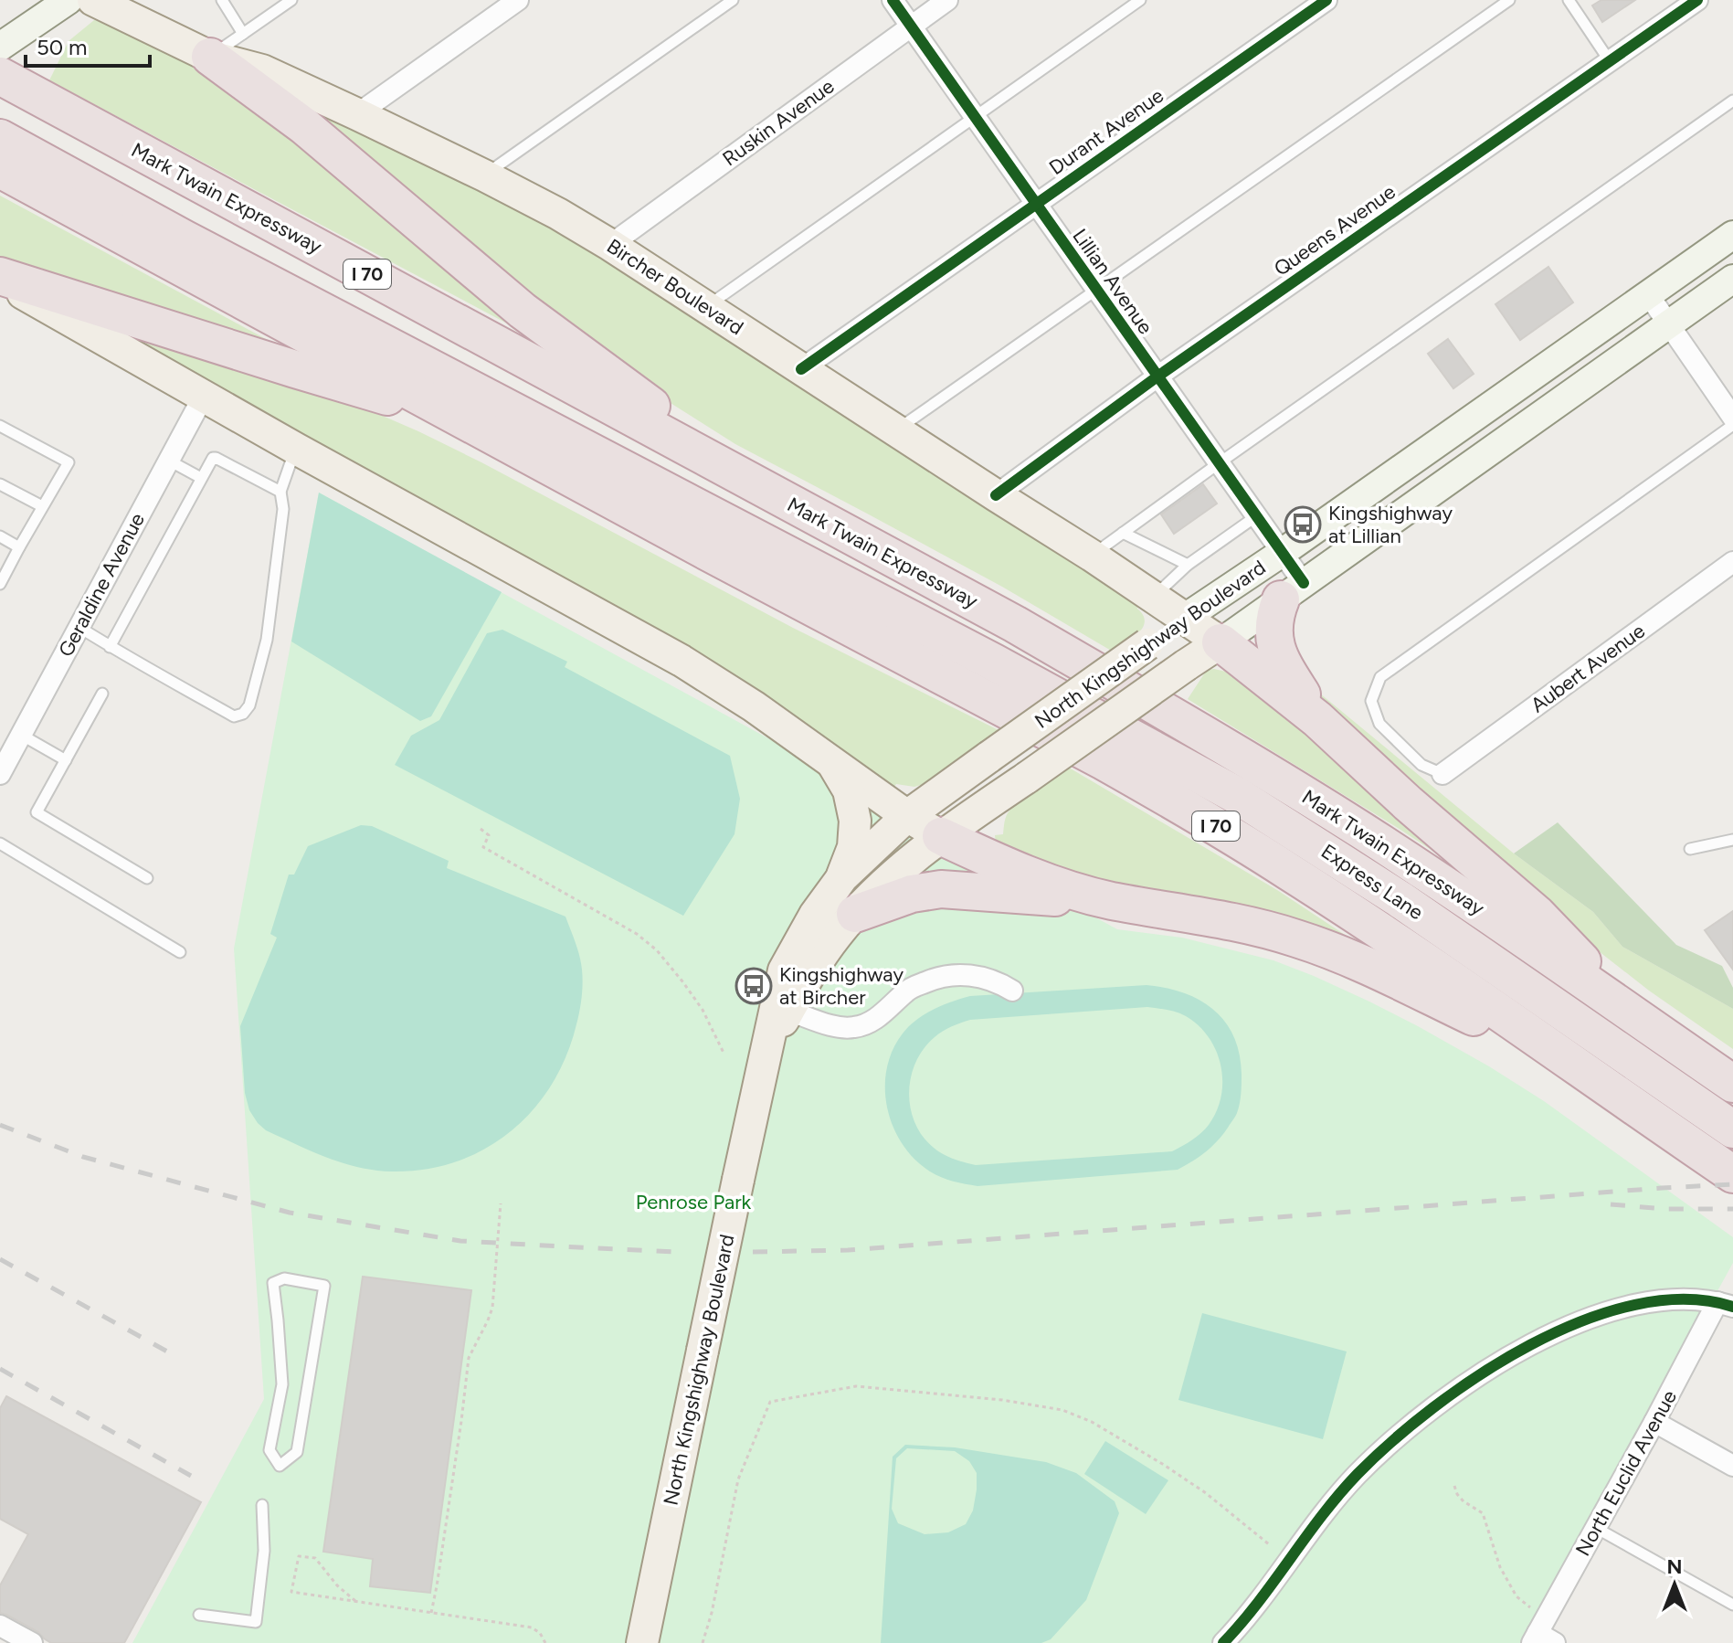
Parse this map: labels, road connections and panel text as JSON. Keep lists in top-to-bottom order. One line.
{"streets":{"highway":["Mark Twain Expressway","I 70","Express Lane"],"main road":["Bircher Boulevard","North Kingshighway Boulevard"],"street":["Ruskin Avenue","Durant Avenue","Queens Avenue","Lillian Avenue","Geraldine Avenue","Aubert Avenue","North Euclid Avenue"]},"crossings":[["Ruskin Avenue","Lillian Avenue"],["Ruskin Avenue","Bircher Boulevard"],["Durant Avenue","Lillian Avenue"],["Durant Avenue","Bircher Boulevard"],["Queens Avenue","Lillian Avenue"],["Queens Avenue","Bircher Boulevard"],["Lillian Avenue","North Kingshighway Boulevard"],["Bircher Boulevard","North Kingshighway Boulevard"]],"parks":["Penrose Park"],"places":{"bus stop":["Kingshighway at Lillian","Kingshighway at Bircher"]},"scale_bar":"50 m","north":"top"}
